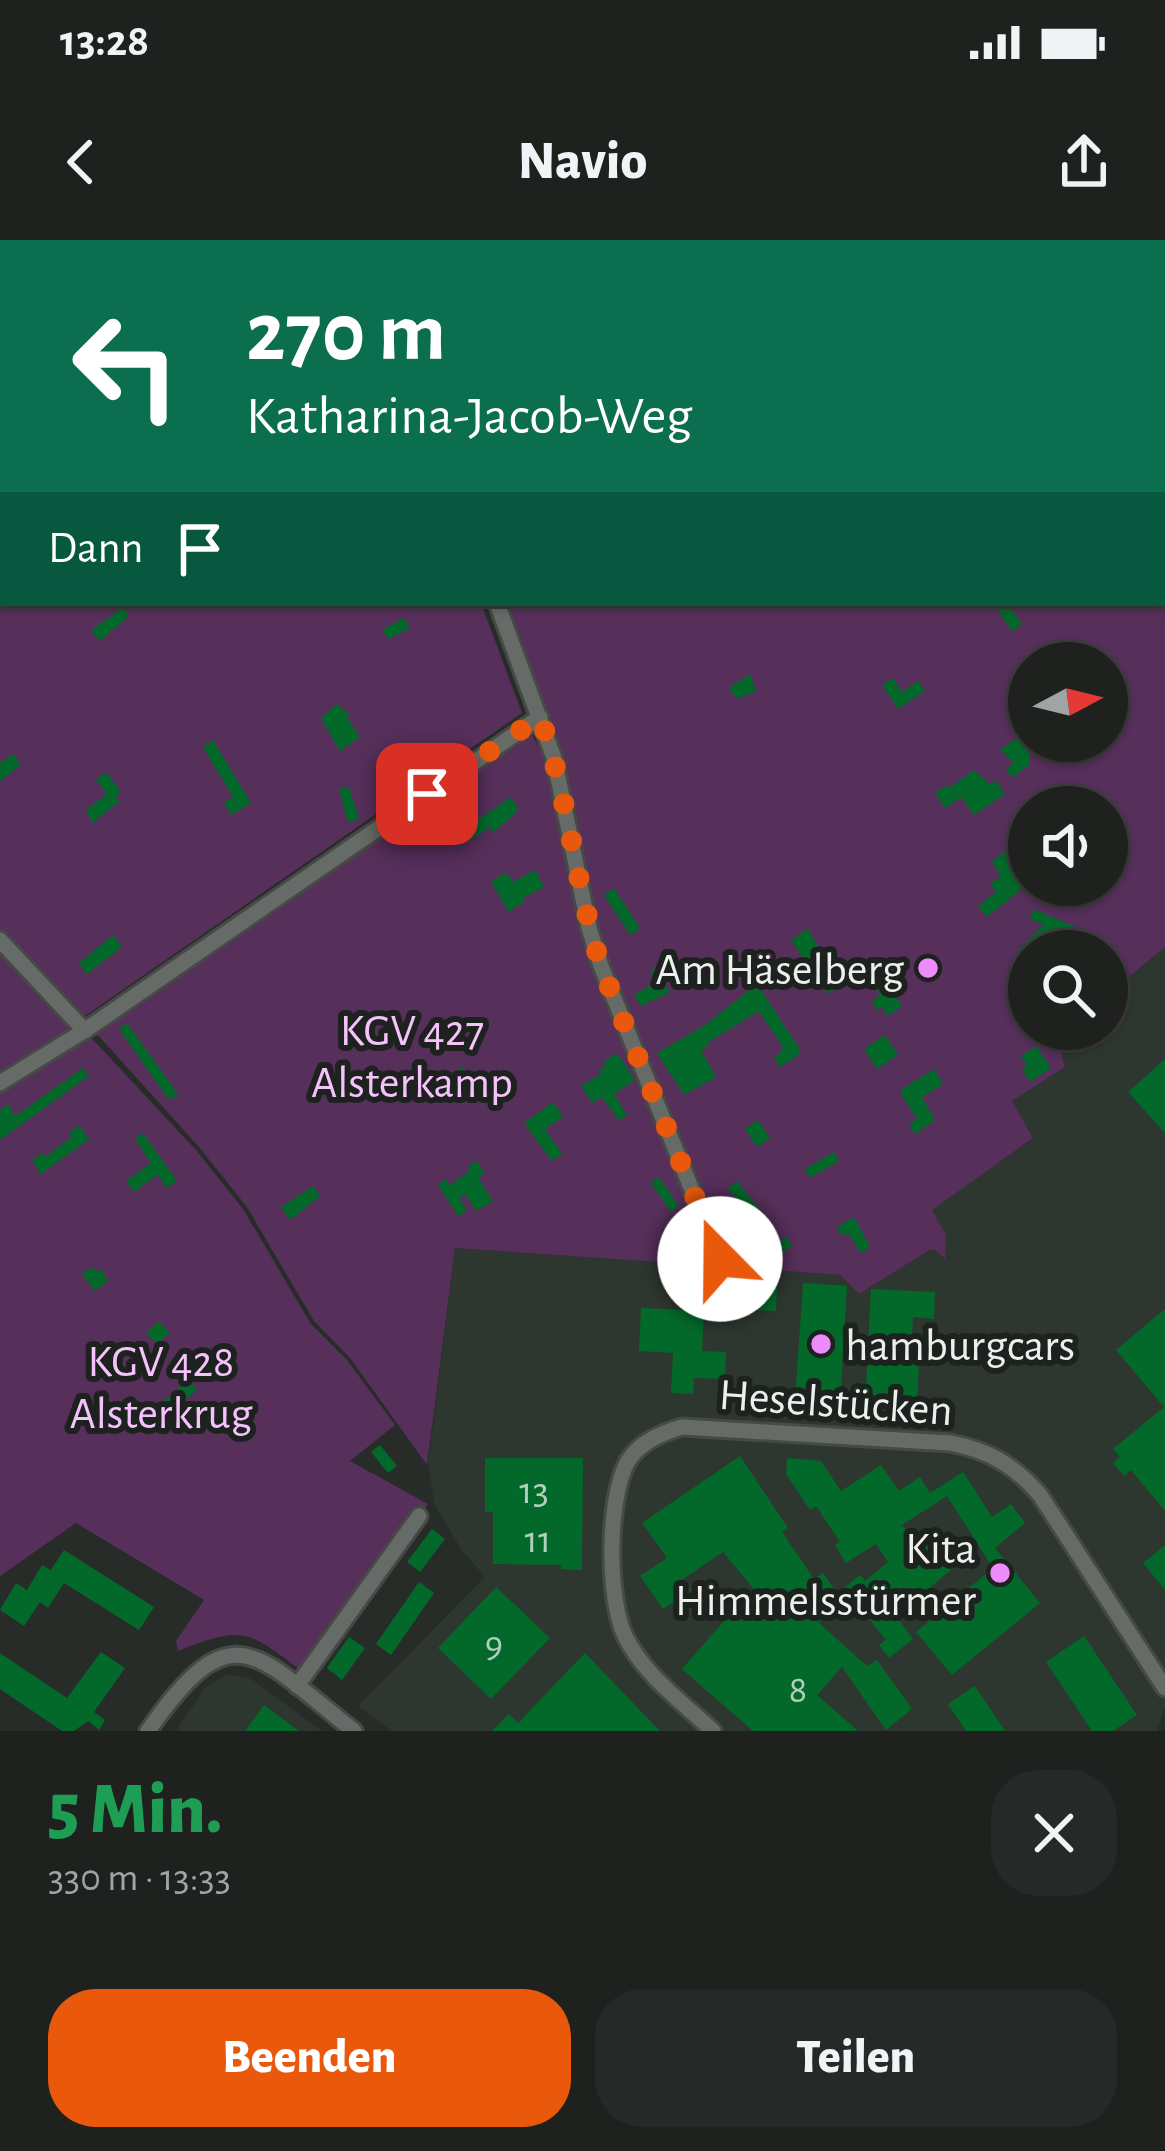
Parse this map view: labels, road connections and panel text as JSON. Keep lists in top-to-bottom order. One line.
{"streets":{"street":["Heselstücken"]},"parks":["KGV 427 Alsterkamp","KGV 428 Alsterkrug"],"places":["Am Häselberg","hamburgcars","Kita Himmelsstürmer"],"house_numbers":["13","11","9","8"],"north":"right","page":{"status":"13:28","header":"Navio","turn":["270 m","Katharina-Jacob-Weg"],"then":"Dann","heading":["5 Min.","330 m · 13:33"],"buttons":["Beenden","Teilen"]}}
